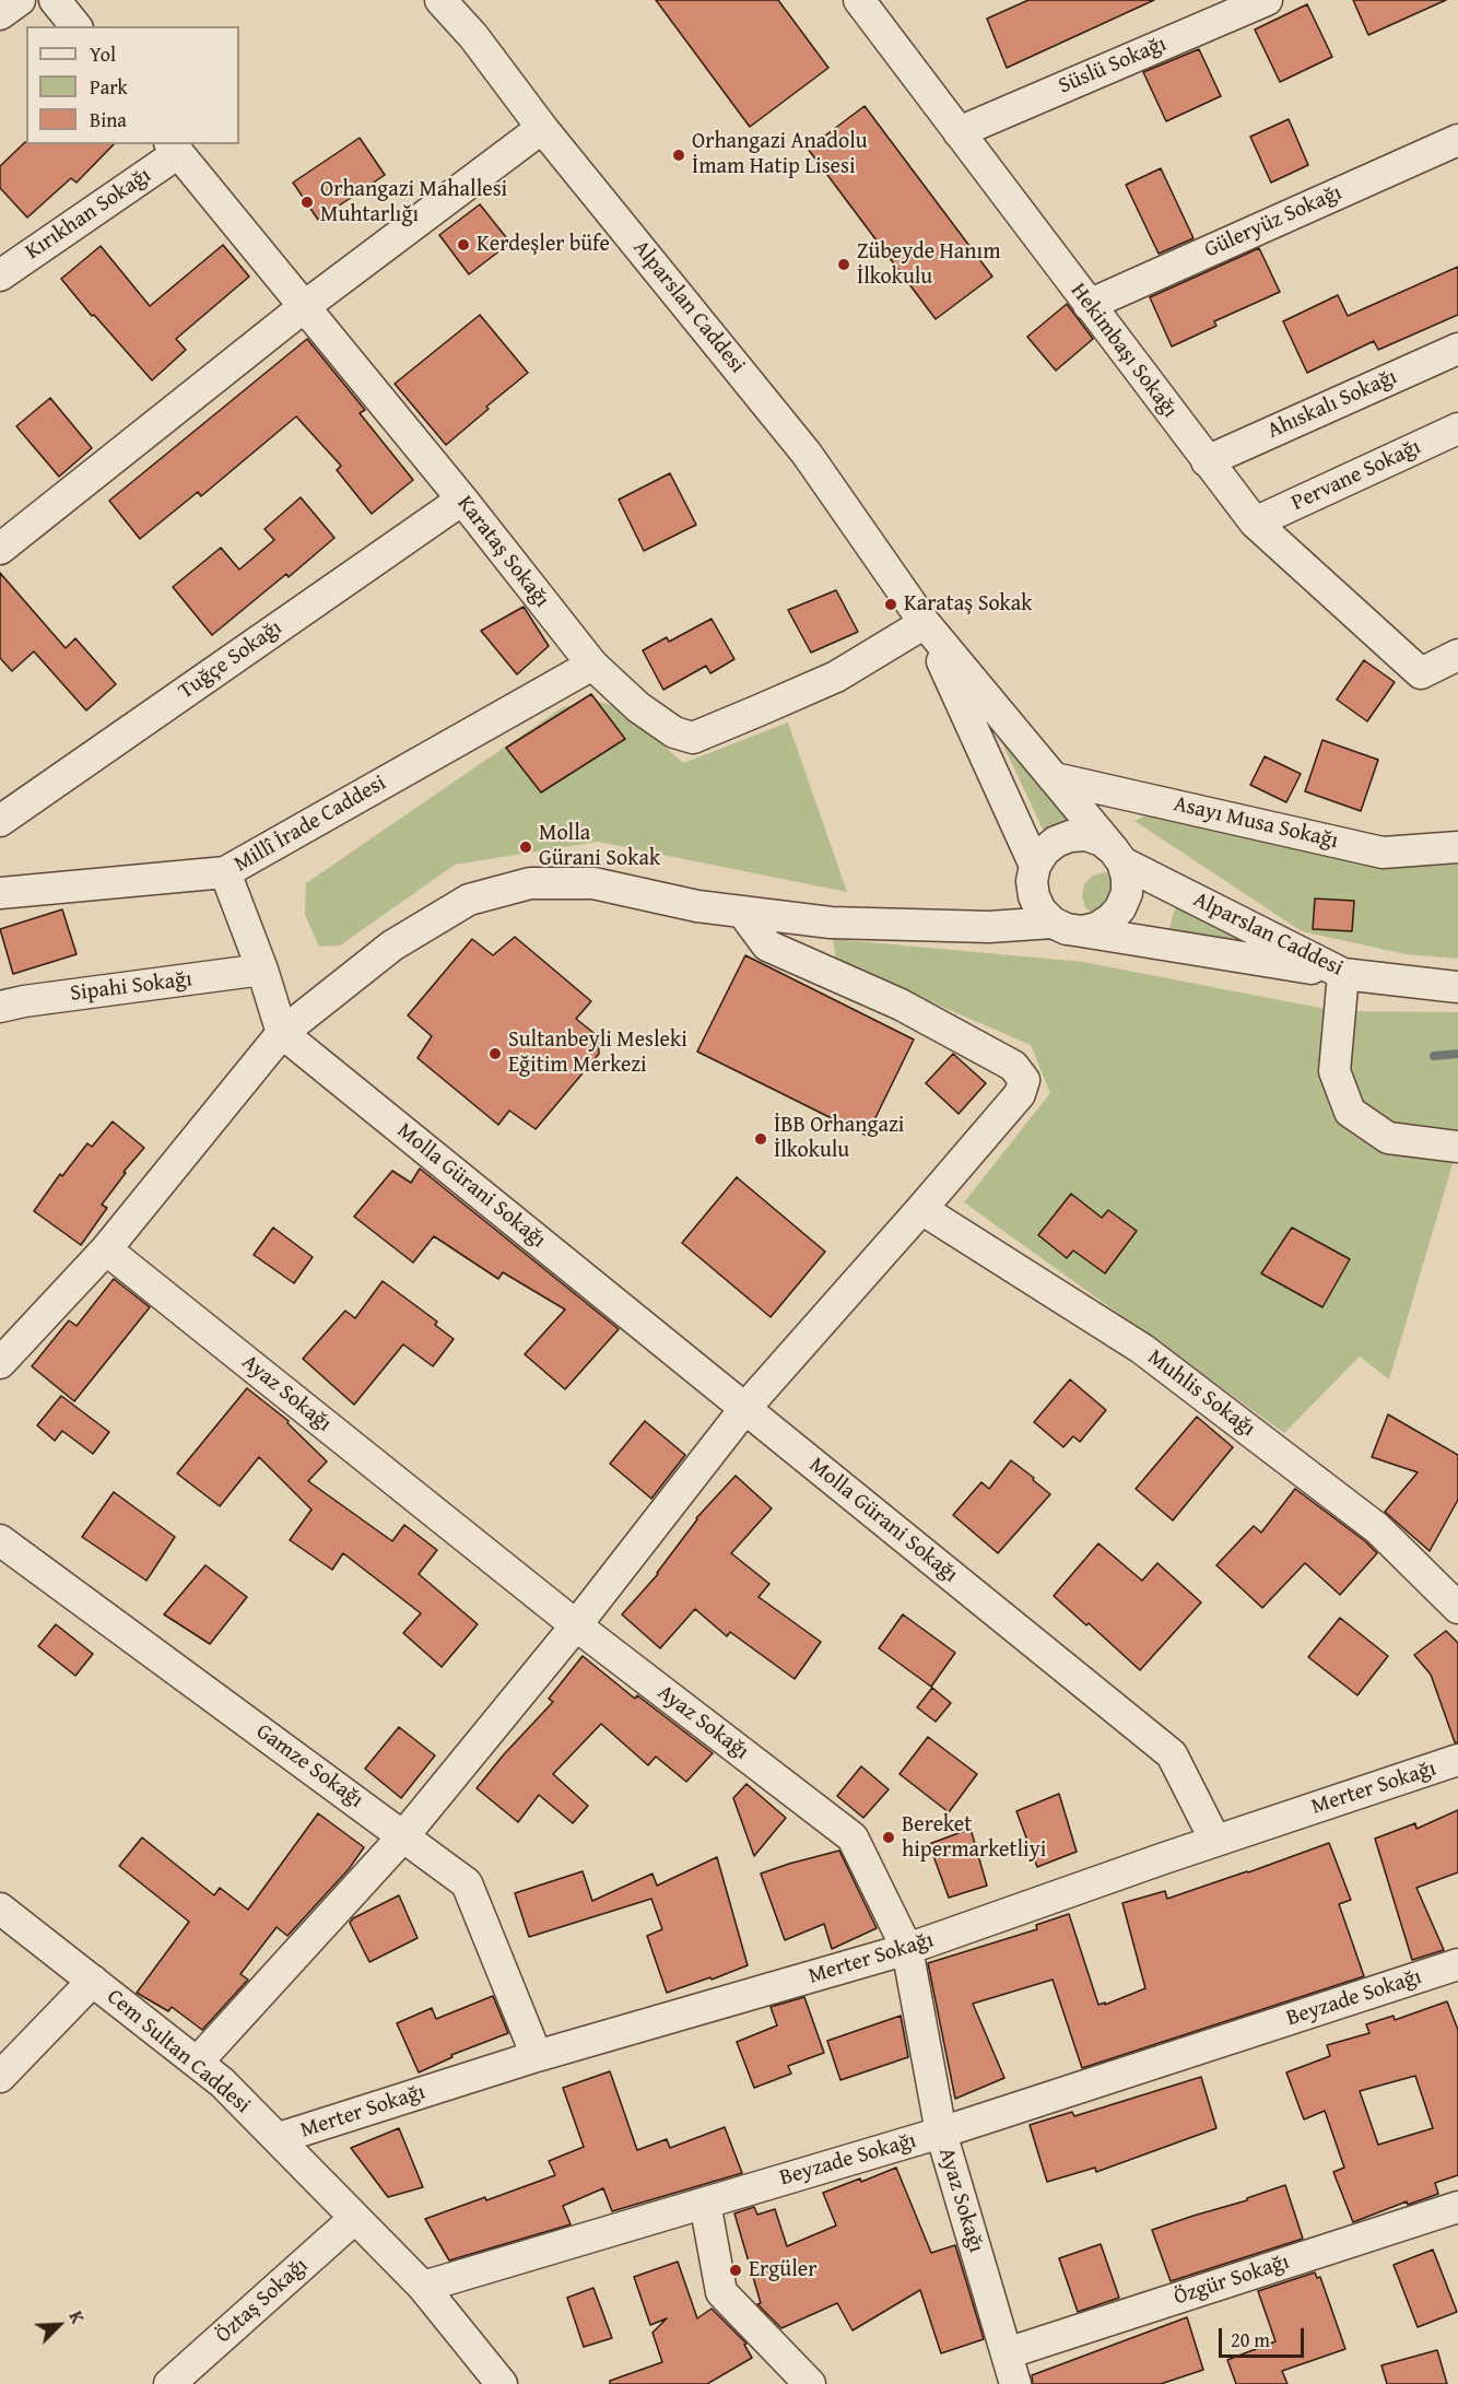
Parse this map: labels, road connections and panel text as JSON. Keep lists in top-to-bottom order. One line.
{"streets":{"street":["Süslü Sokağı","Kırıkhan Sokağı","Güleryüz Sokağı","Alparslan Caddesi","Hekimbaşı Sokağı","Ahıskalı Sokağı","Pervane Sokağı","Karataş Sokağı","Tuğçe Sokağı","Asayı Musa Sokağı","Millî İrade Caddesi","Sipahi Sokağı","Molla Gürani Sokağı","Ayaz Sokağı","Muhlis Sokağı","Gamze Sokağı","Merter Sokağı","Beyzade Sokağı","Cem Sultan Caddesi","Özgür Sokağı","Öztaş Sokağı"]},"crossings":[["Süslü Sokağı","Hekimbaşı Sokağı"],["Kırıkhan Sokağı","Karataş Sokağı"],["Güleryüz Sokağı","Hekimbaşı Sokağı"],["Alparslan Caddesi","Karataş Sokağı"],["Hekimbaşı Sokağı","Ahıskalı Sokağı"],["Hekimbaşı Sokağı","Pervane Sokağı"],["Karataş Sokağı","Tuğçe Sokağı"],["Karataş Sokağı","Millî İrade Caddesi"],["Molla Gürani Sokağı","Merter Sokağı"],["Ayaz Sokağı","Merter Sokağı"],["Ayaz Sokağı","Beyzade Sokağı"],["Ayaz Sokağı","Özgür Sokağı"],["Gamze Sokağı","Merter Sokağı"],["Merter Sokağı","Cem Sultan Caddesi"],["Beyzade Sokağı","Cem Sultan Caddesi"],["Cem Sultan Caddesi","Öztaş Sokağı"]],"places":["Orhangazi Anadolu İmam Hatip Lisesi","Orhangazi Mahallesi Muhtarlığı","Kerdeşler büfe","Zübeyde Hanım İlkokulu","Karataş Sokak","Molla Gürani Sokak","Sultanbeyli Mesleki Eğitim Merkezi","İBB Orhangazi İlkokulu","Bereket hipermarketliyi","Ergüler"],"legend":["Yol","Park","Bina"],"scale_bar":"20 m","north":"top right"}
